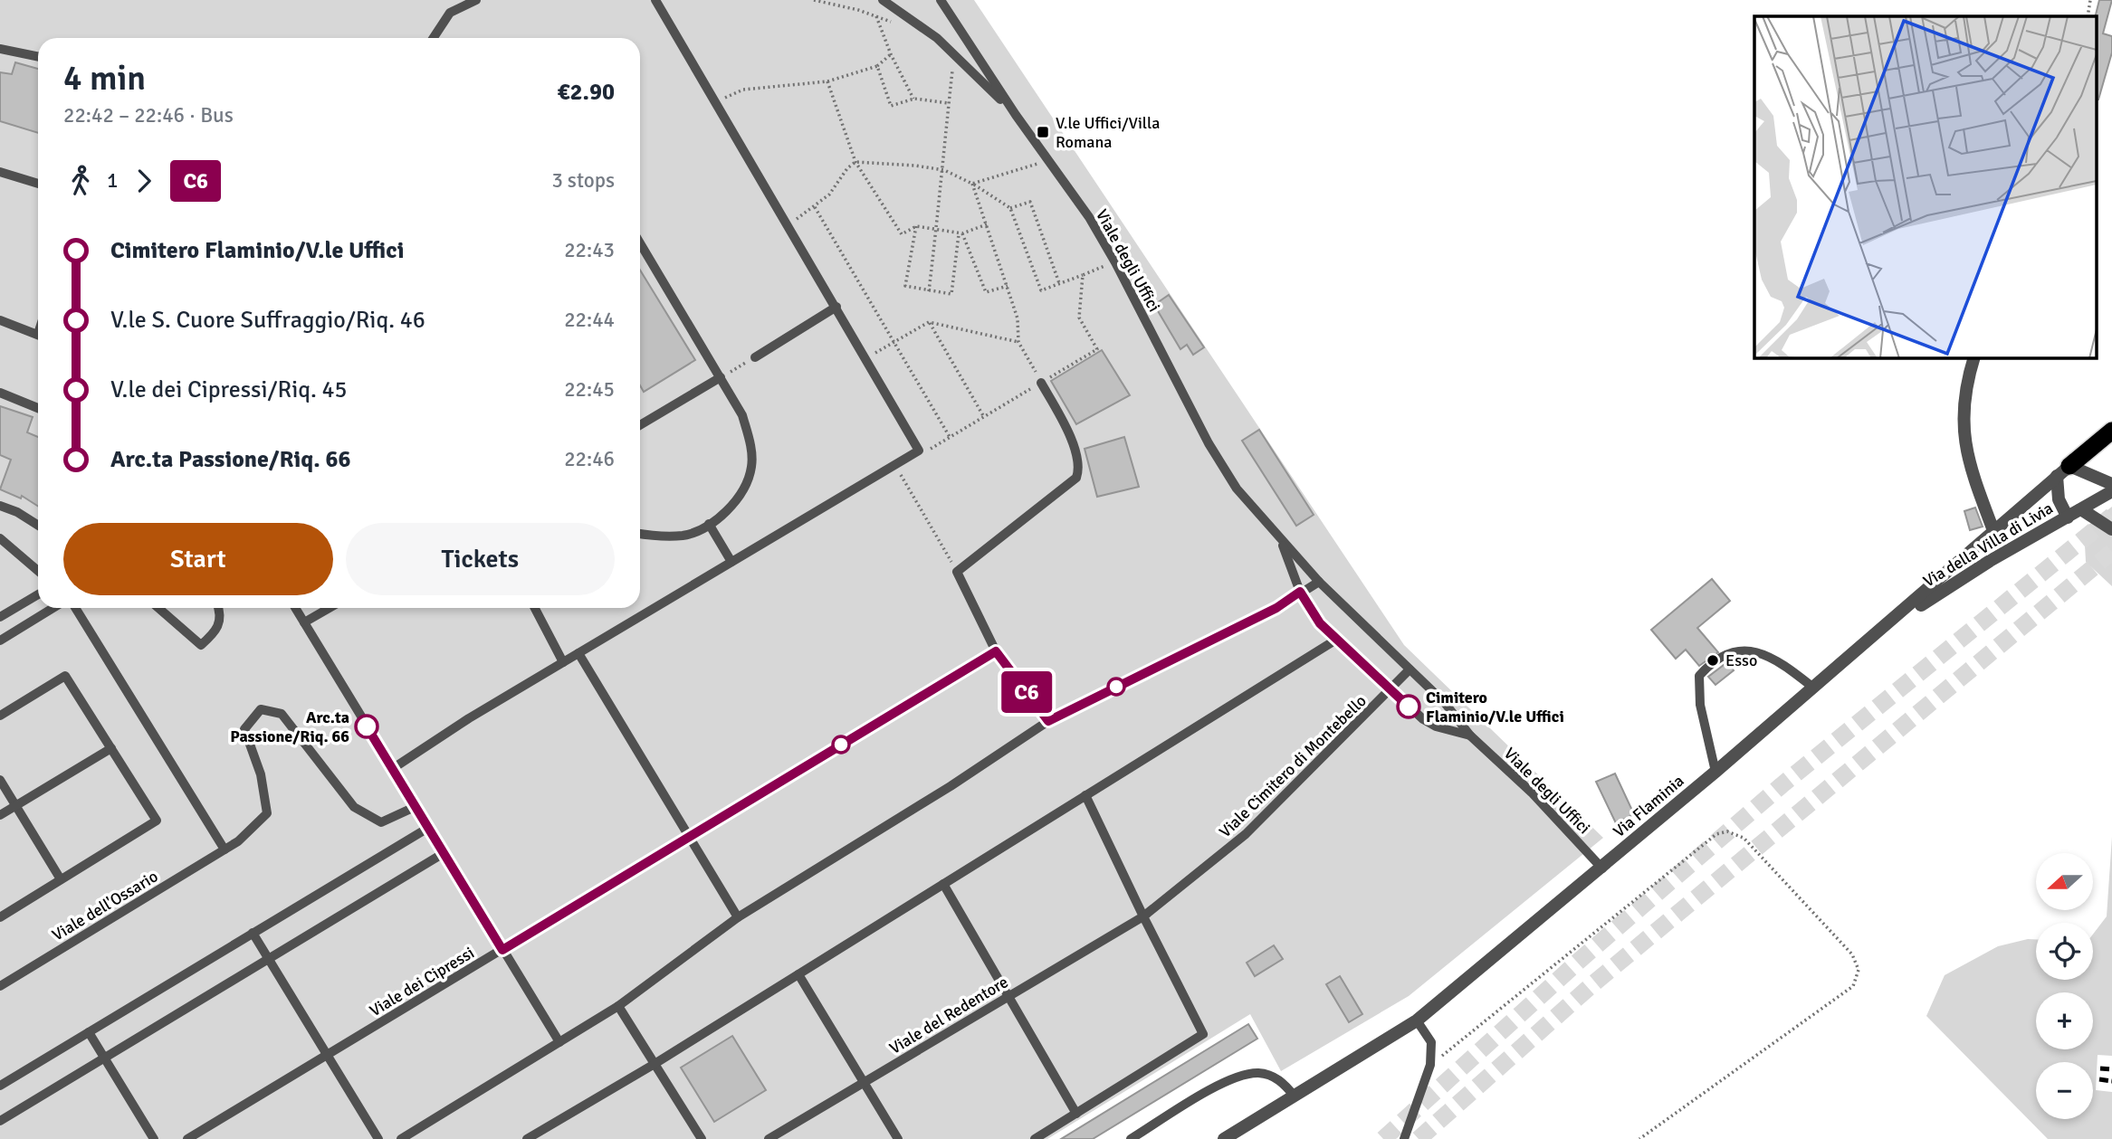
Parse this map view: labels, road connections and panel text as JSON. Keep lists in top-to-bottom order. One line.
{"streets":{"street":["Via della Villa di Livia","Via Flaminia"],"lane":["Viale degli Uffici","Viale Cimitero di Montebello","Viale dell'Ossario","Viale dei Cipressi","Viale del Redentore"]},"crossings":[["Viale degli Uffici","Viale Cimitero di Montebello"],["Viale degli Uffici","Via Flaminia"],["Via della Villa di Livia","Via Flaminia"],["Viale Cimitero di Montebello","Viale del Redentore"]],"places":{"transit":["V.le Uffici/Villa Romana"],"other":["Esso","Cimitero Flaminio/V.le Uffici","Arc.ta Passione/Riq. 66"]},"lines":["bus line C6"],"north":"left","page":{"on_map":"C6","heading":["4 min","22:42 – 22:46 · Bus","€2.90"],"legs":["1","C6","3 stops"],"list":[{"name":"Cimitero Flaminio/V.le Uffici","value":"22:43"},{"name":"V.le S. Cuore Suffraggio/Riq. 46","value":"22:44"},{"name":"V.le dei Cipressi/Riq. 45","value":"22:45"},{"name":"Arc.ta Passione/Riq. 66","value":"22:46"}],"buttons":["Start","Tickets"],"map_buttons":["+","−"]}}
